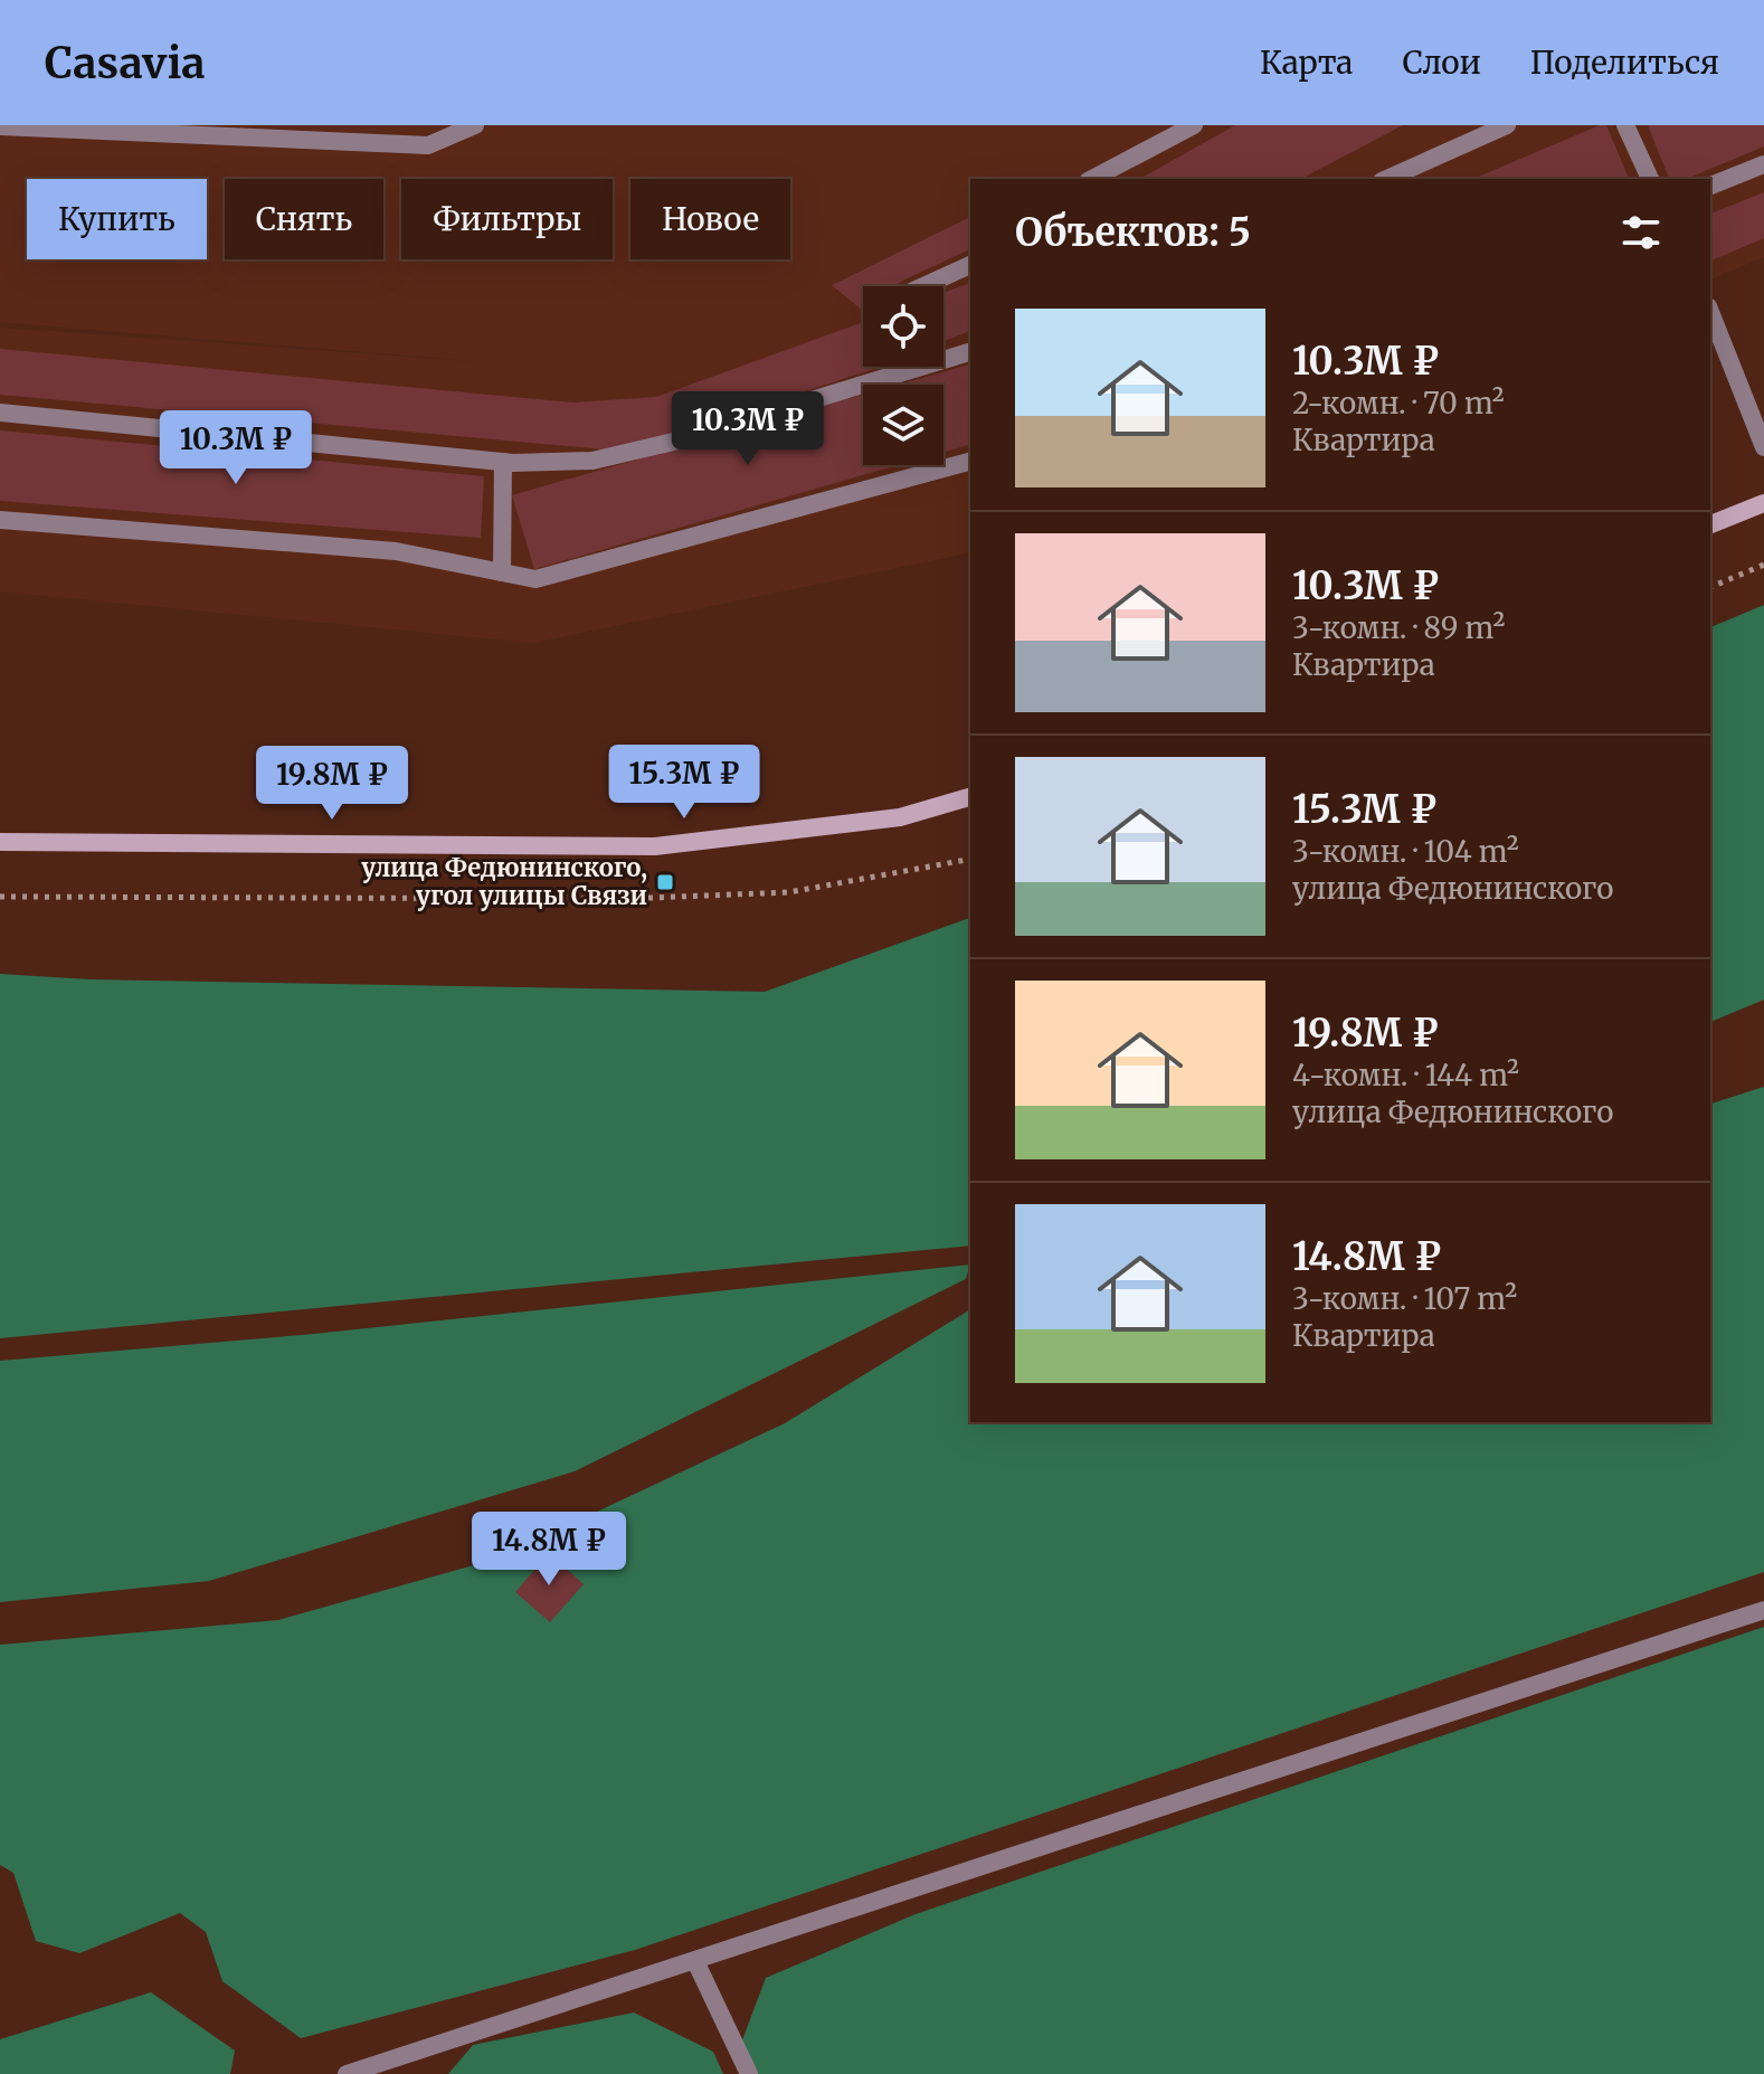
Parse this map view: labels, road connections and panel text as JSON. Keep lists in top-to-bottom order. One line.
{"places":{"transit":["улица Федюнинского, угол улицы Связи"]},"page":{"header":"Casavia","nav":["Карта","Слои","Поделиться"],"chip":["Купить","Снять","Фильтры","Новое"],"heading":"Объектов: 5","list":[{"name":"10.3M ₽","note":"2-комн. · 70 m² · Квартира"},{"name":"10.3M ₽","note":"3-комн. · 89 m² · Квартира"},{"name":"15.3M ₽","note":"3-комн. · 104 m² · улица Федюнинского"},{"name":"19.8M ₽","note":"4-комн. · 144 m² · улица Федюнинского"},{"name":"14.8M ₽","note":"3-комн. · 107 m² · Квартира"}],"price":["10.3M ₽","10.3M ₽","15.3M ₽","19.8M ₽","14.8M ₽"]}}
